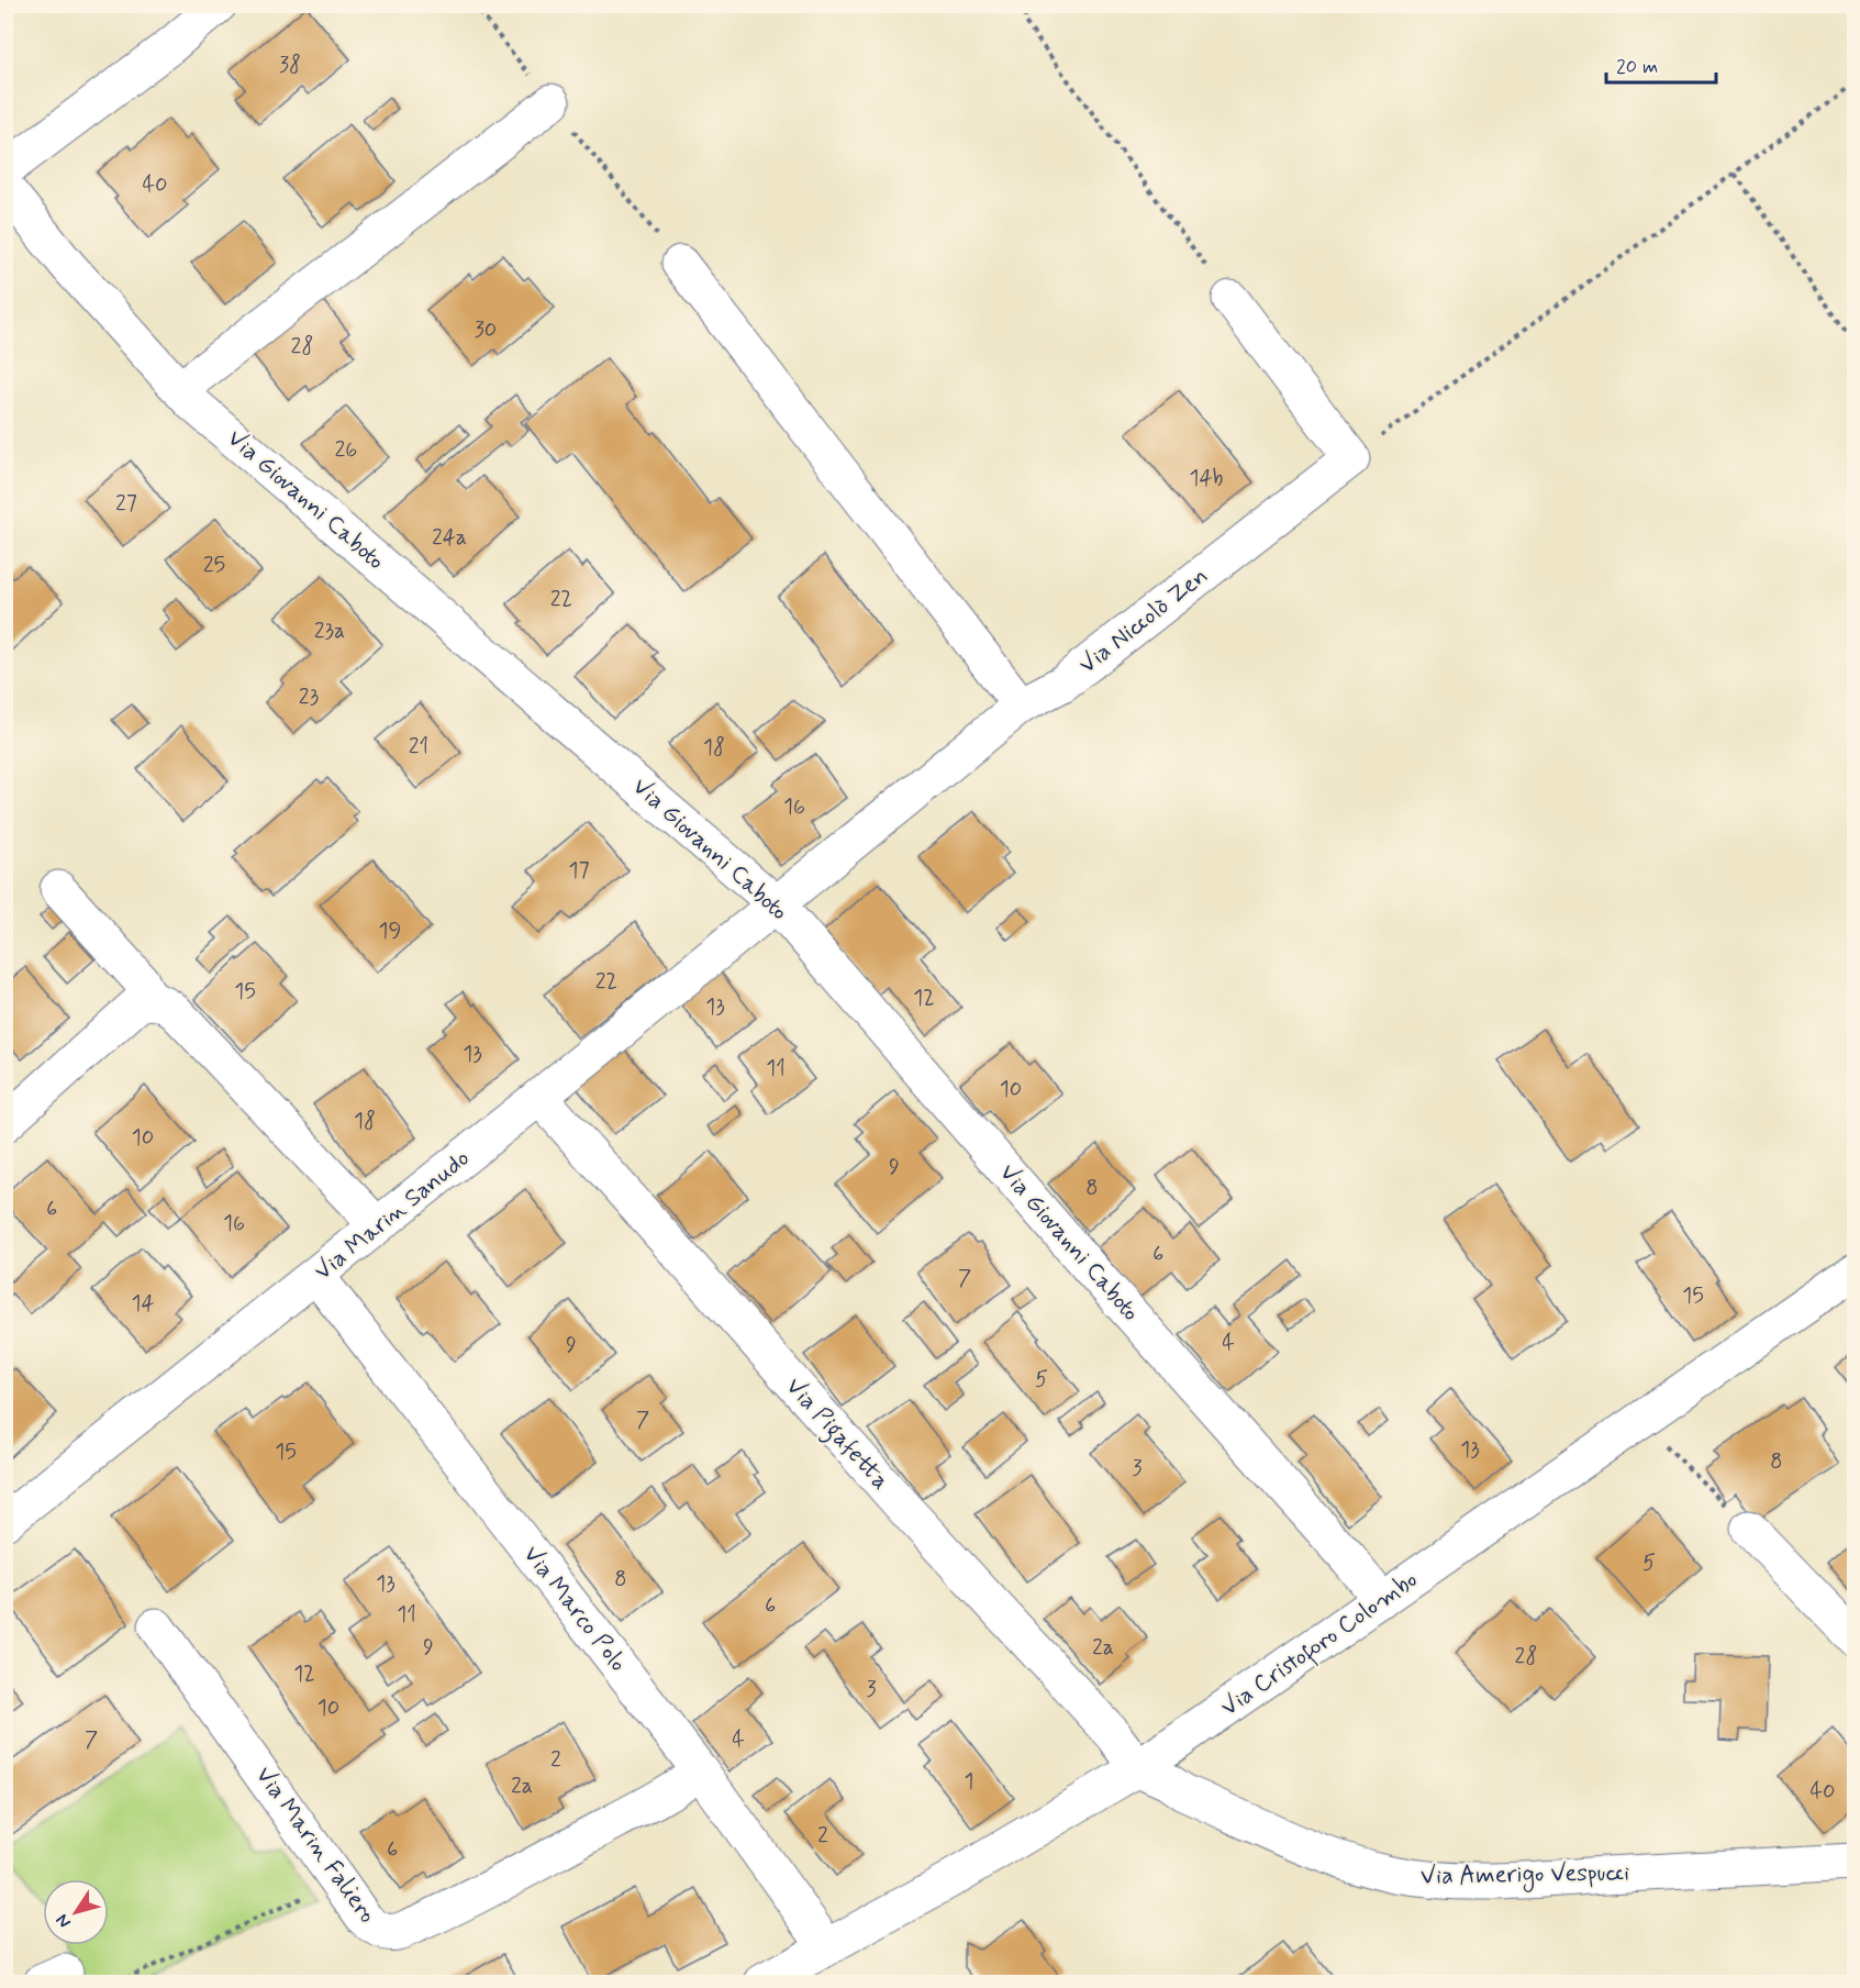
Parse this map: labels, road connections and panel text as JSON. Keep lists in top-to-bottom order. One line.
{"streets":{"street":["Via Giovanni Caboto","Via Niccolò Zen","Via Marin Sanudo","Via Pigafetta","Via Marco Polo","Via Cristoforo Colombo","Via Marin Faliero","Via Amerigo Vespucci"]},"crossings":[["Via Giovanni Caboto","Via Niccolò Zen"],["Via Giovanni Caboto","Via Marin Sanudo"],["Via Giovanni Caboto","Via Cristoforo Colombo"],["Via Niccolò Zen","Via Marin Sanudo"],["Via Marin Sanudo","Via Pigafetta"],["Via Marin Sanudo","Via Marco Polo"],["Via Pigafetta","Via Cristoforo Colombo"],["Via Pigafetta","Via Amerigo Vespucci"],["Via Marco Polo","Via Cristoforo Colombo"],["Via Marco Polo","Via Marin Faliero"],["Via Cristoforo Colombo","Via Amerigo Vespucci"]],"house_numbers":["38","40","30","28","26","14b","27","24a","25","22","23a","23","21","18","16","17","19","22","15","12","13","13","11","10","18","10","9","8","6","16","6","7","15","14","4","9","5","7","13","15","8","3","5","8","13","6","11","9","2a","28","12","3","10","7","4","2","1","2a","40","2","6"],"scale_bar":"20 m","north":"bottom left"}
